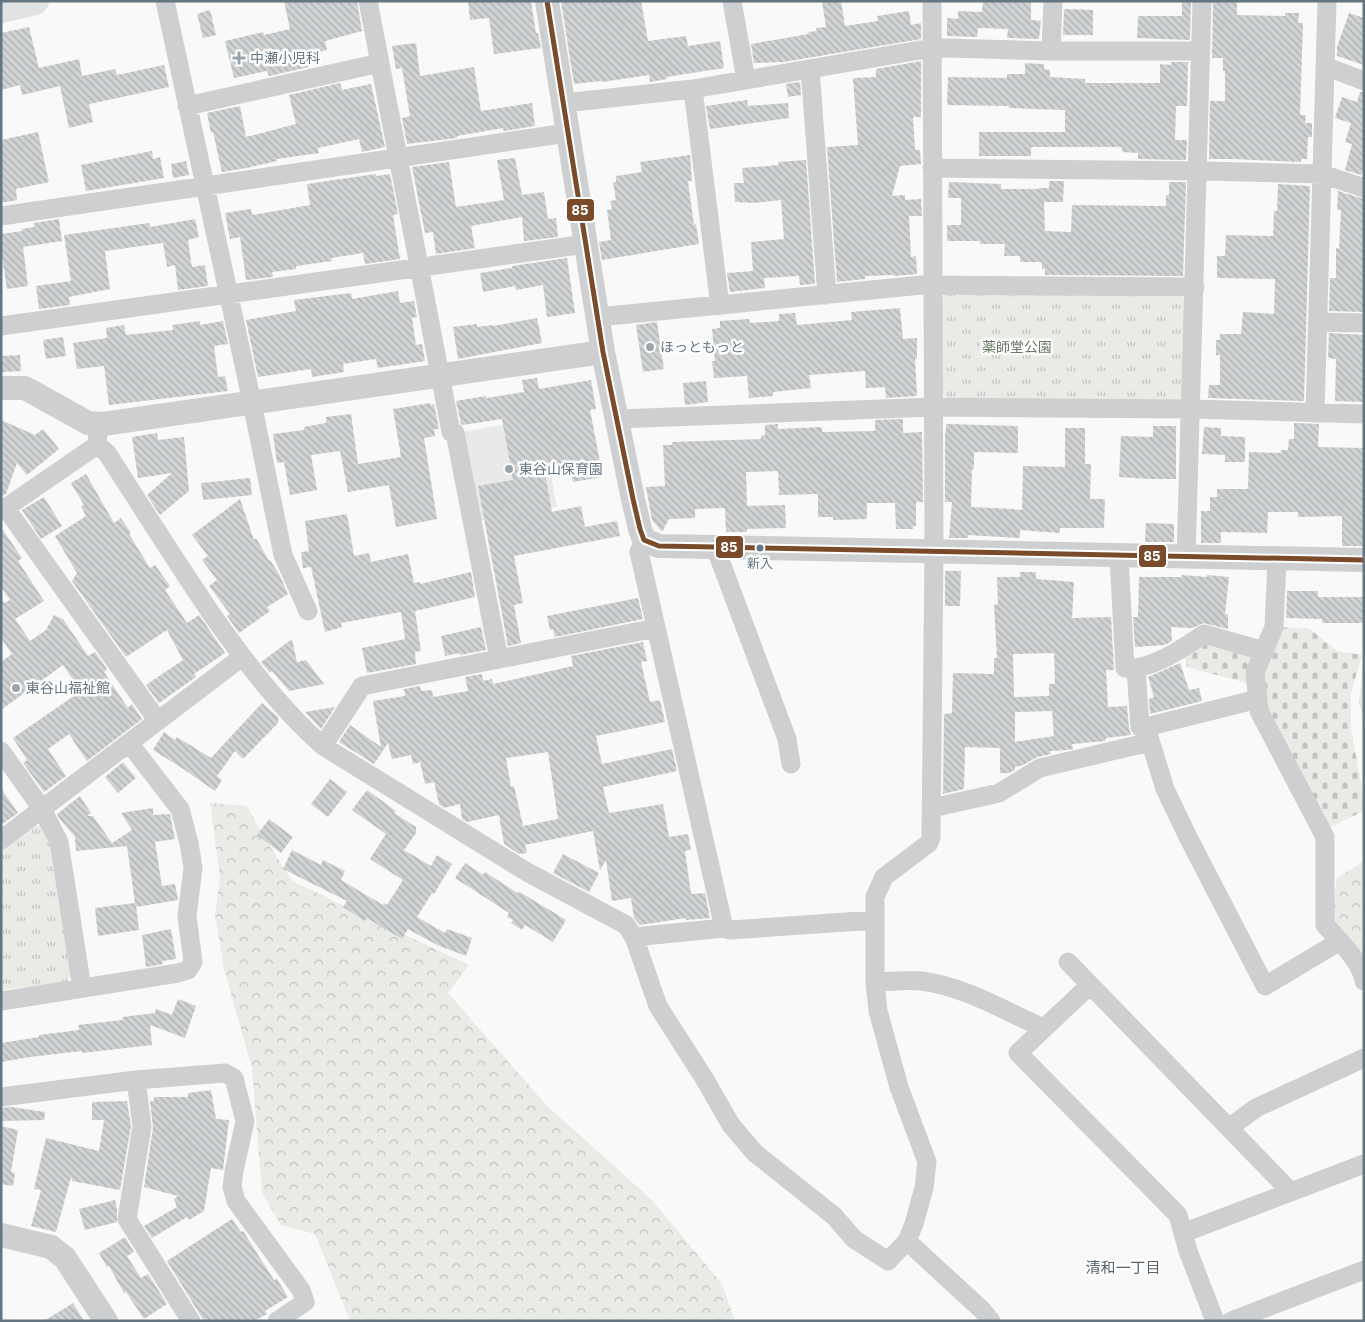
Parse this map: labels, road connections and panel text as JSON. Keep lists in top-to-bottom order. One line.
{"districts":["清和一丁目"],"parks":["薬師堂公園"],"places":{"health":["中瀬小児科"],"other":["ほっともっと","東谷山保育園","新入","東谷山福祉館"]},"lines":["transit line 85"]}
